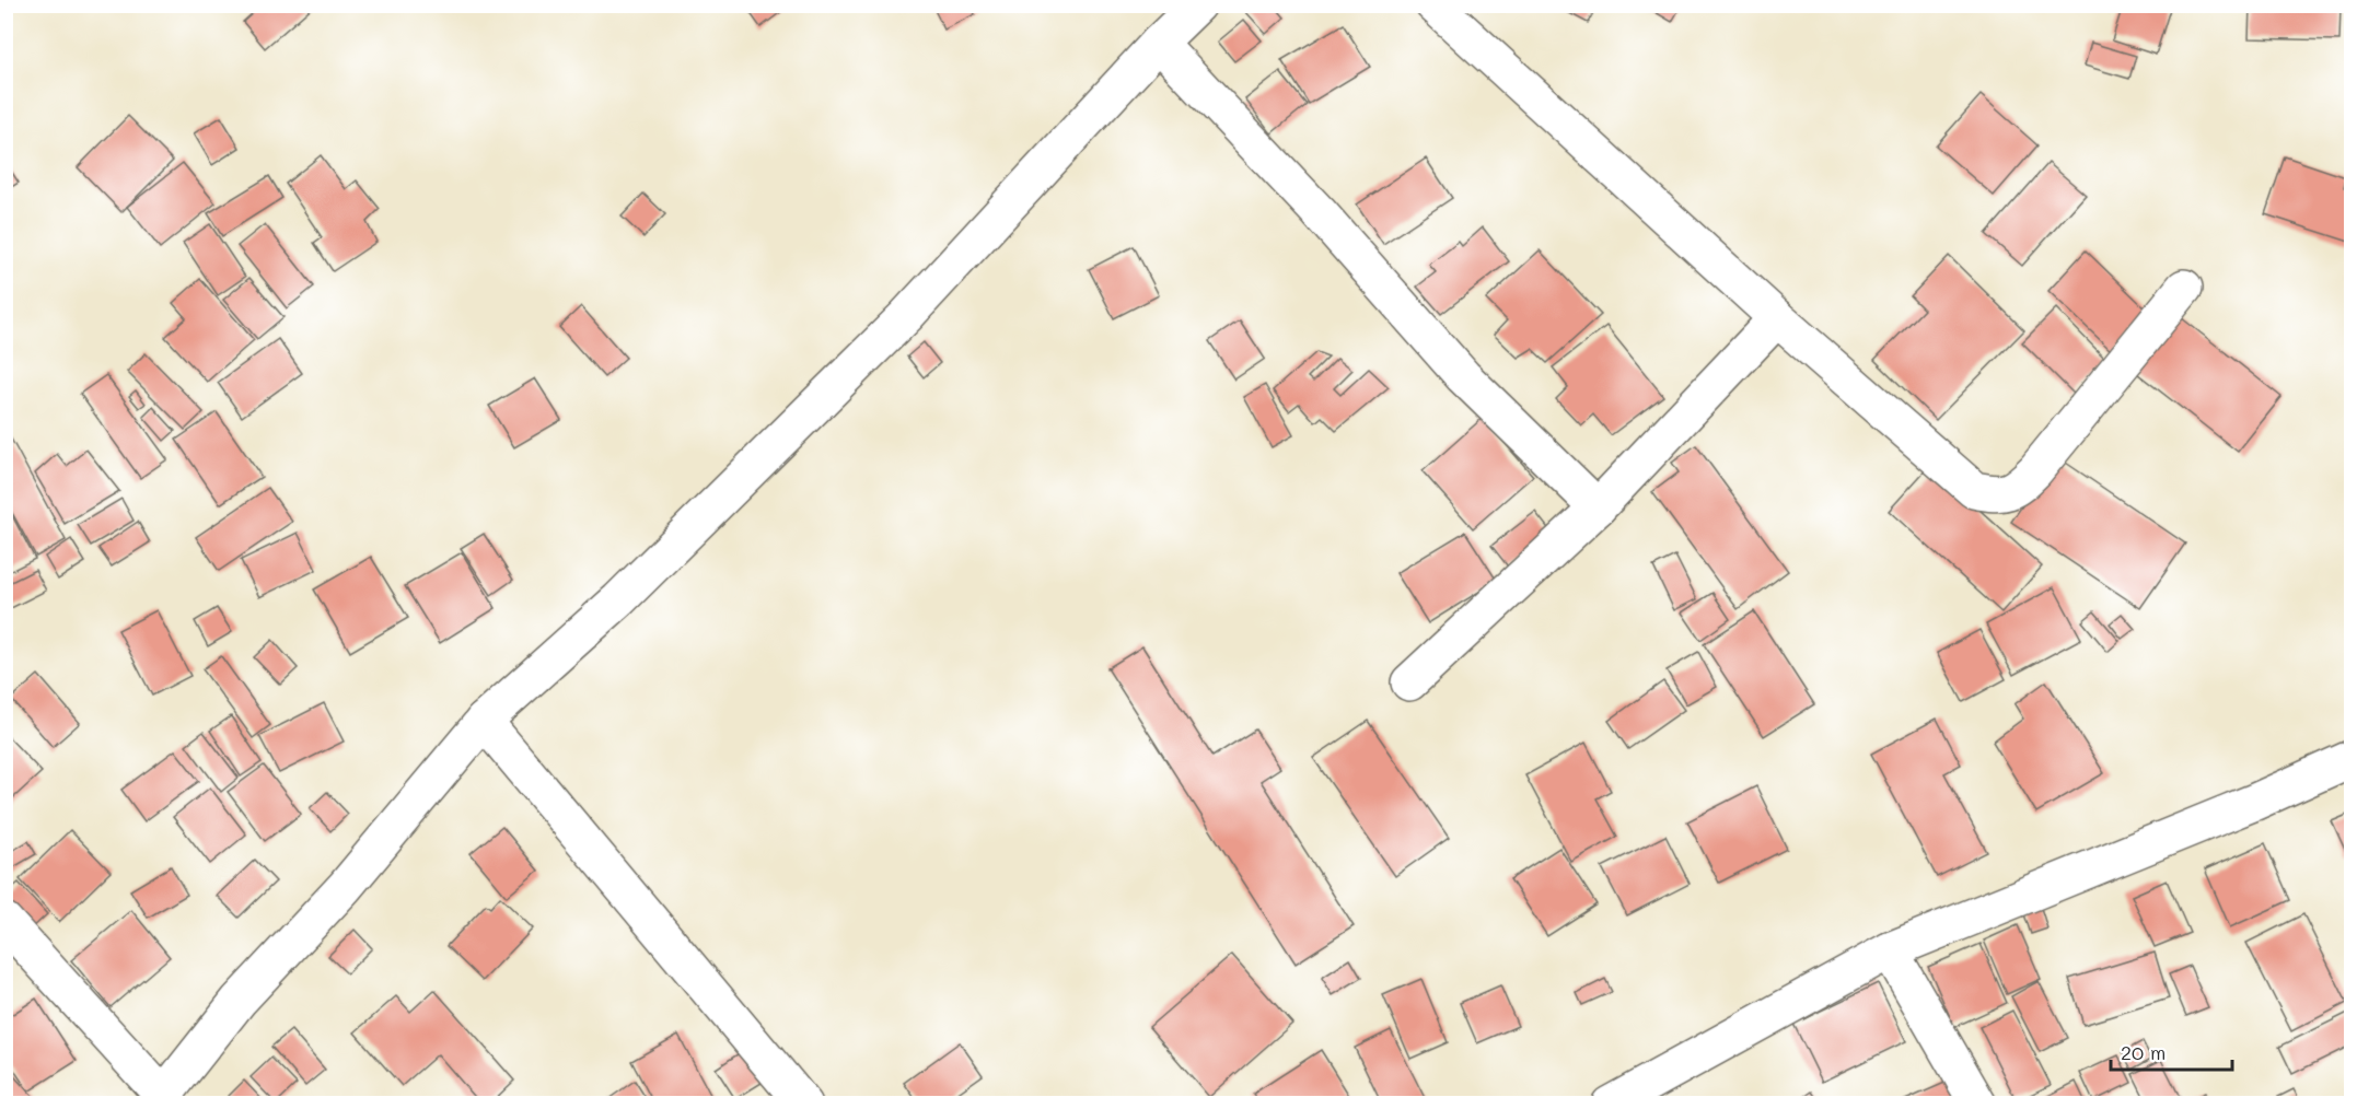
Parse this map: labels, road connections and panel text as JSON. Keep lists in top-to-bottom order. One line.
{"scale_bar":"20 m"}
